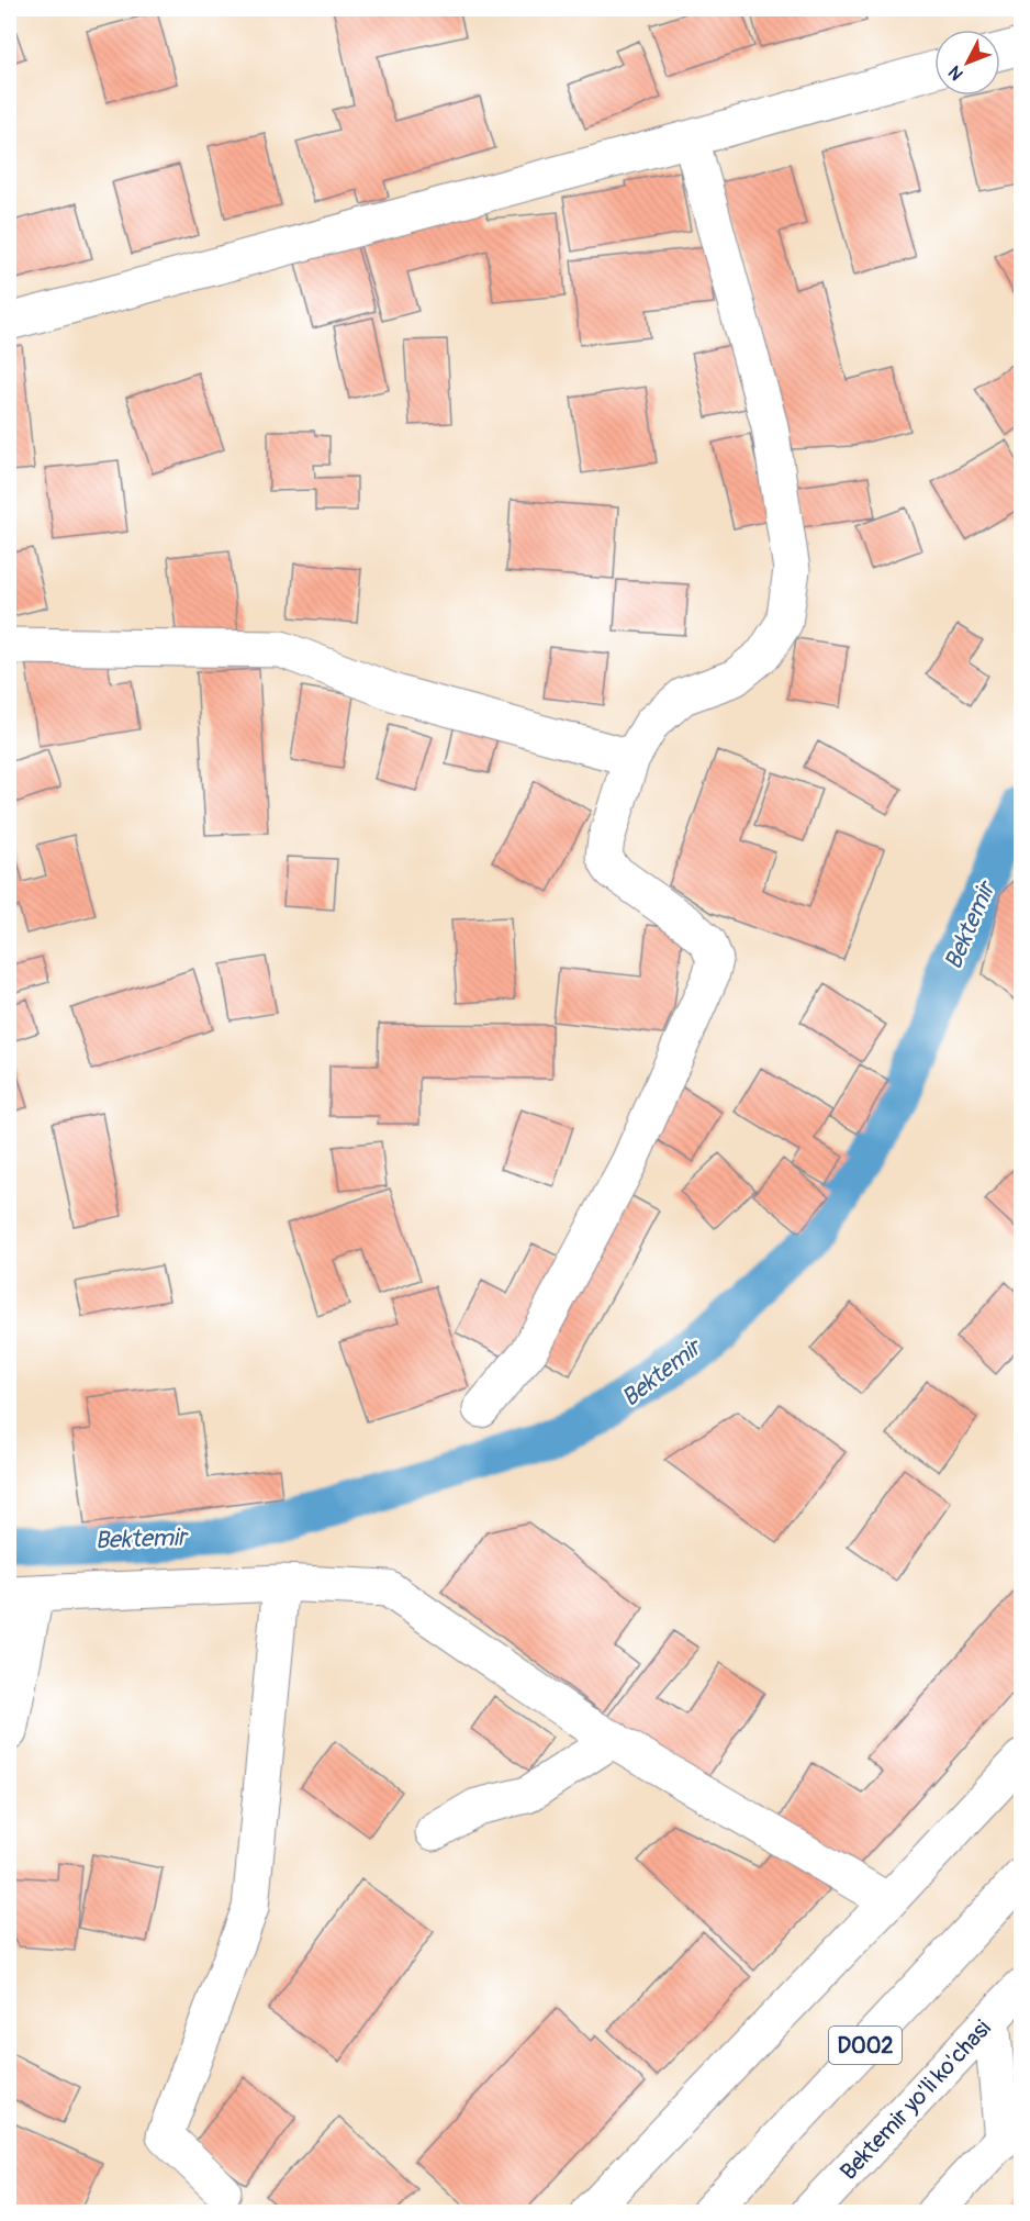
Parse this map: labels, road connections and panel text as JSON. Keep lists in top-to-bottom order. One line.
{"streets":{"main road":["D002","Bektemir yo'li ko'chasi"]},"water":["Bektemir"],"north":"bottom left"}
